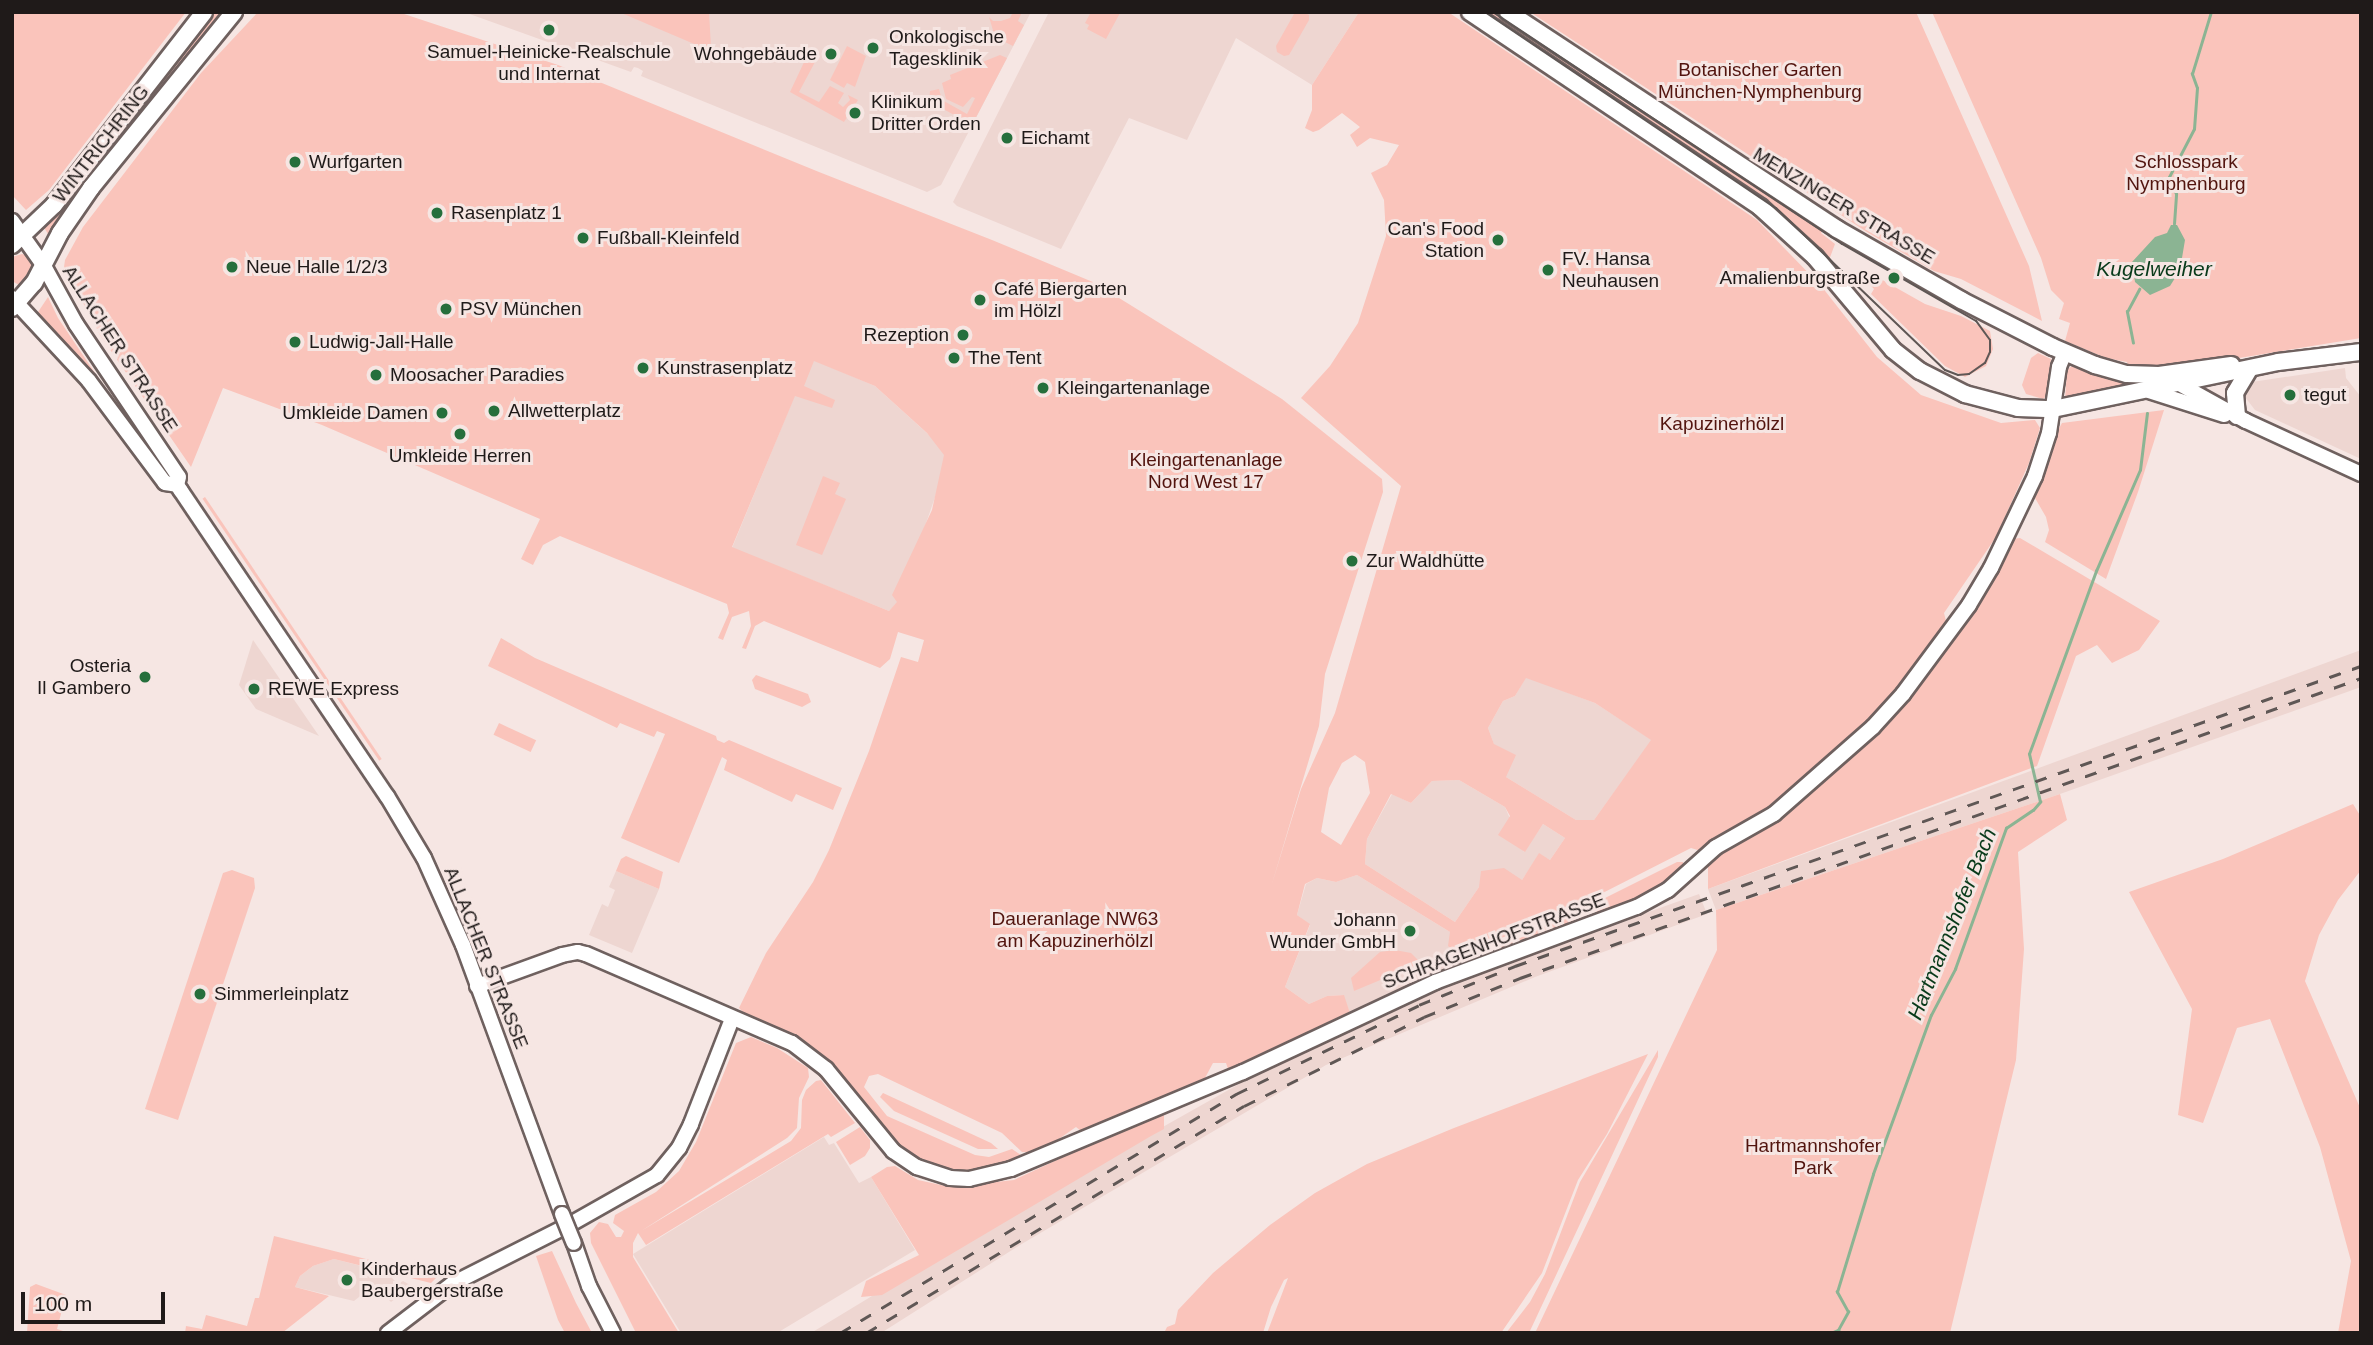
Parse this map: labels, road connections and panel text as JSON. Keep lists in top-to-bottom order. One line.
{"streets":{"main road":["WINTRICHRING","MENZINGER STRASSE"],"street":["ALLACHER STRASSE","SCHRAGENHOFSTRASSE"]},"crossings":[["WINTRICHRING","ALLACHER STRASSE"],["MENZINGER STRASSE","SCHRAGENHOFSTRASSE"],["ALLACHER STRASSE","SCHRAGENHOFSTRASSE"]],"water":["Kugelweiher","Hartmannshofer Bach"],"parks":["Botanischer Garten München-Nymphenburg","Schlosspark Nymphenburg","Kapuzinerhölzl","Kleingartenanlage Nord West 17","Daueranlage NW63 am Kapuzinerhölzl","Hartmannshofer Park"],"places":["Samuel-Heinicke-Realschule und Internat","Onkologische Tagesklinik","Wohngebäude","Klinikum Dritter Orden","Eichamt","Wurfgarten","Rasenplatz 1","Fußball-Kleinfeld","Can's Food Station","Neue Halle 1/2/3","FV. Hansa Neuhausen","Amalienburgstraße","Café Biergarten im Hölzl","PSV München","Rezeption","Ludwig-Jall-Halle","The Tent","Kunstrasenplatz","Moosacher Paradies","Kleingartenanlage","tegut","Allwetterplatz","Umkleide Damen","Umkleide Herren","Zur Waldhütte","Osteria Il Gambero","REWE Express","Johann Wunder GmbH","Simmerleinplatz","Kinderhaus Baubergerstraße"],"scale_bar":"100 m"}
